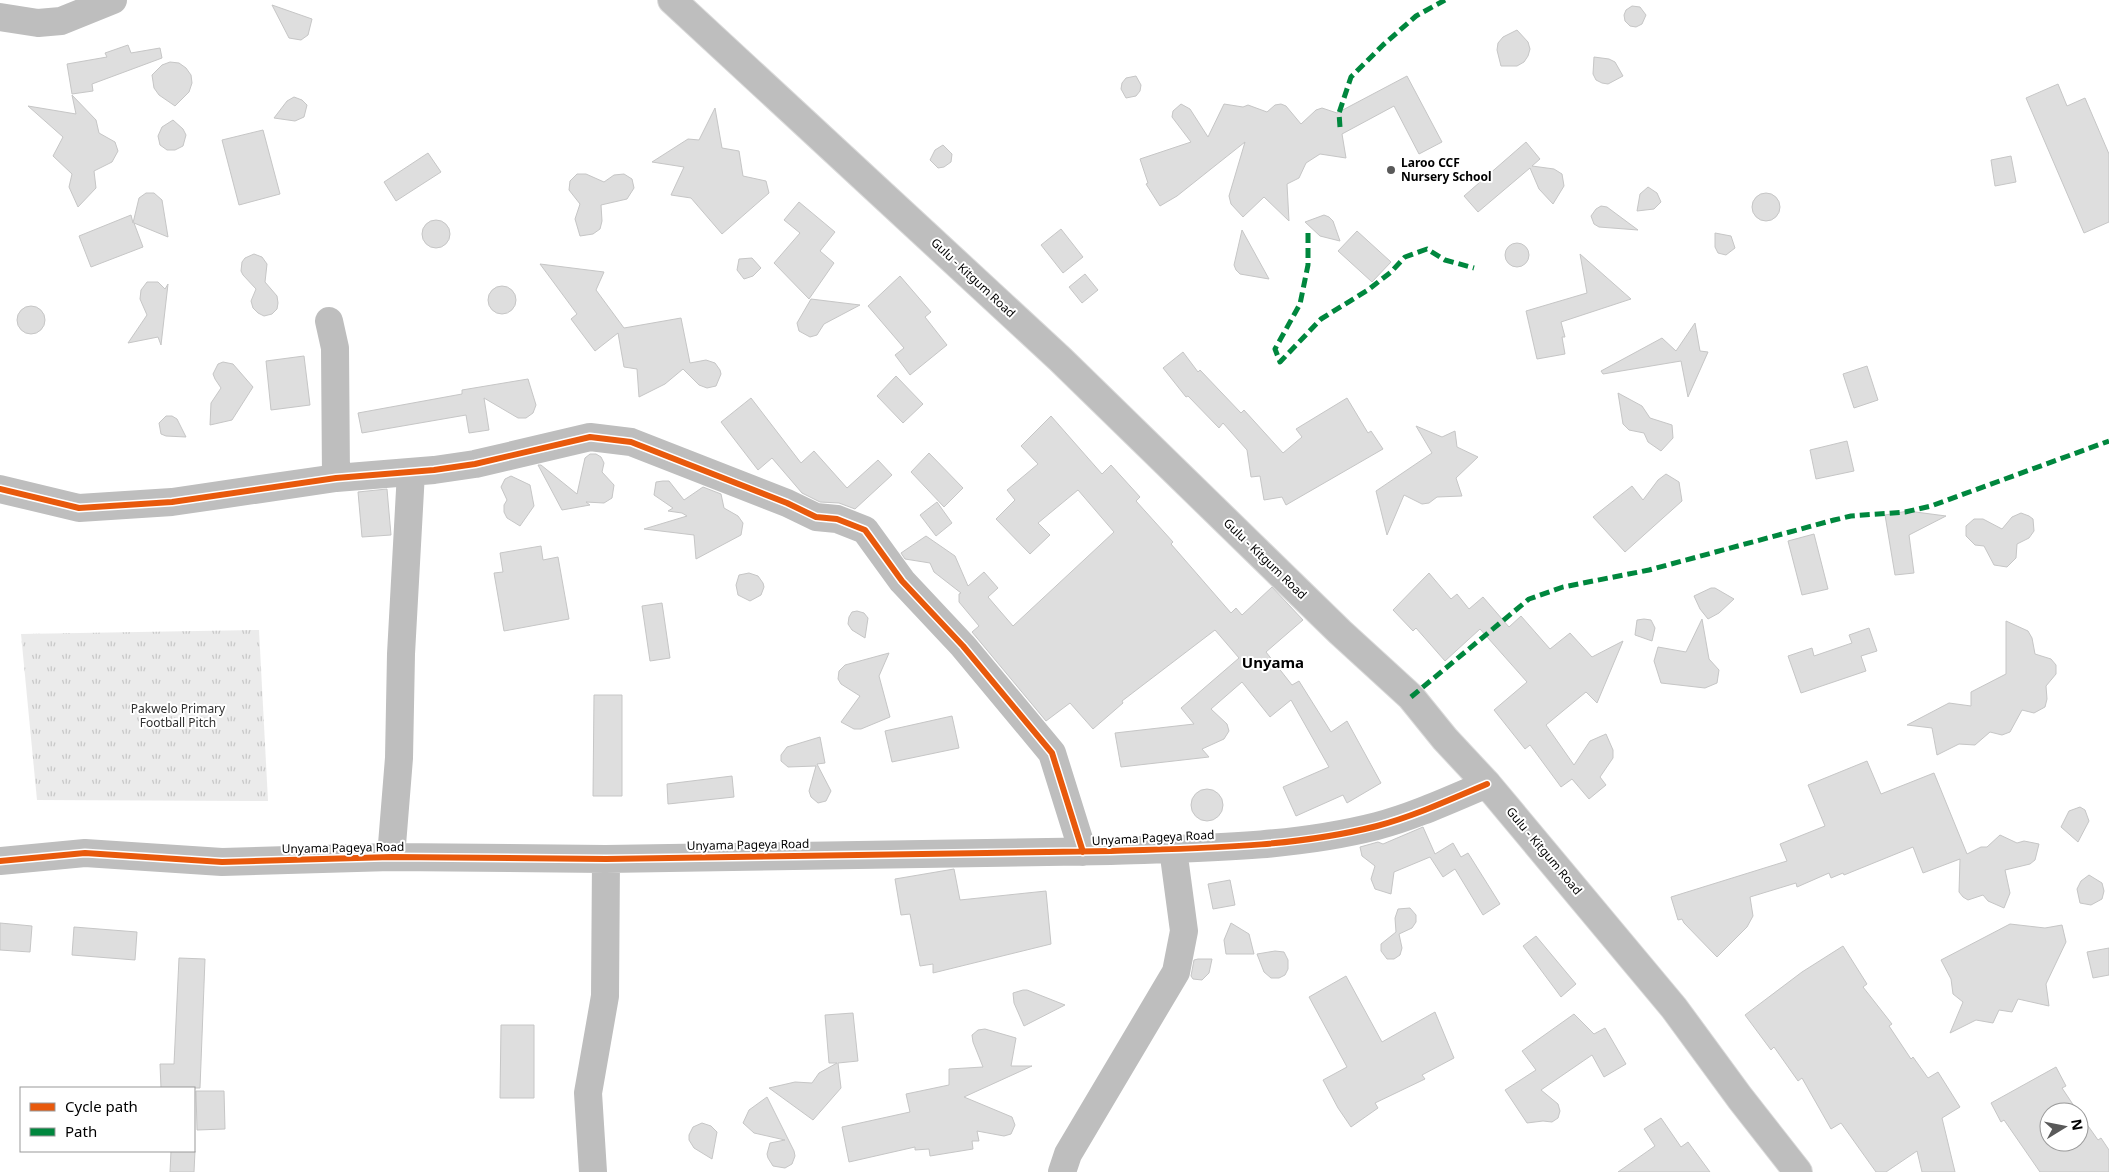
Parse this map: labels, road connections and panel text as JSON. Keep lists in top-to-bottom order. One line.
{"streets":{"street":["Gulu - Kitgum Road","Unyama Pageya Road"]},"crossings":[["Gulu - Kitgum Road","Unyama Pageya Road"]],"districts":["Unyama"],"parks":["Pakwelo Primary Football Pitch"],"places":["Laroo CCF Nursery School"],"legend":["Cycle path","Path"],"north":"right"}
